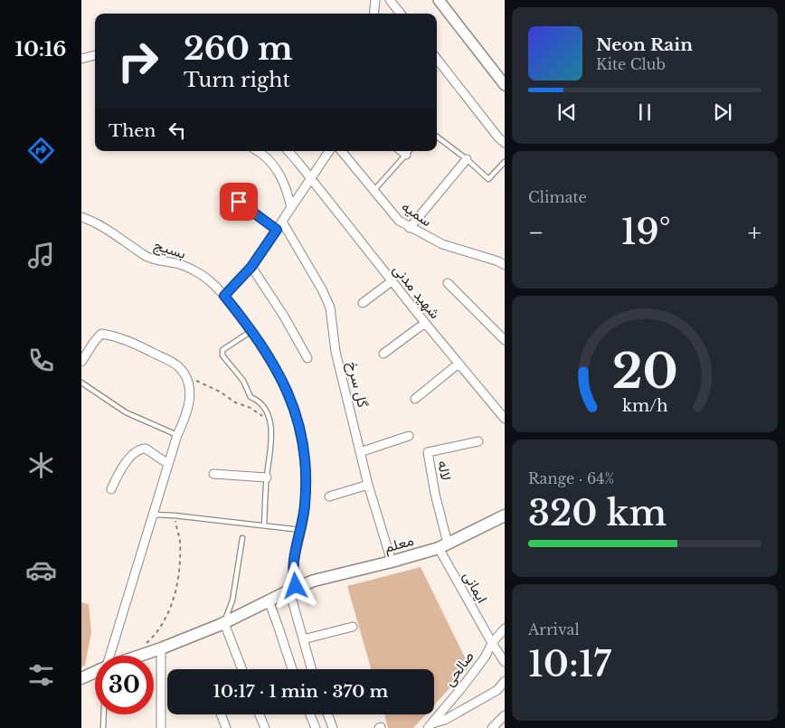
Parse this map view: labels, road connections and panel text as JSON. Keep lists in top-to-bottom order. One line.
{"streets":{"main road":["معلم"],"street":["سمیه","بسیج","شهید مدنی","گل سرخ","لاله","ایمانی","صالحی"]},"crossings":[["بسیج","معلم"],["گل سرخ","معلم"],["لاله","معلم"],["لاله","ایمانی"],["معلم","ایمانی"],["ایمانی","صالحی"]],"page":{"tabs":"10:16","turn":["260 m","Turn right"],"song":["Neon Rain","Kite Club"],"then":"Then","tile":["Climate",["Range · 64%","320 km"],["Arrival","10:17"]],"heat":["−","19°","+"],"limit":"30","trip":"10:17 · 1 min · 370 m","gauge":["20","km/h"]}}
